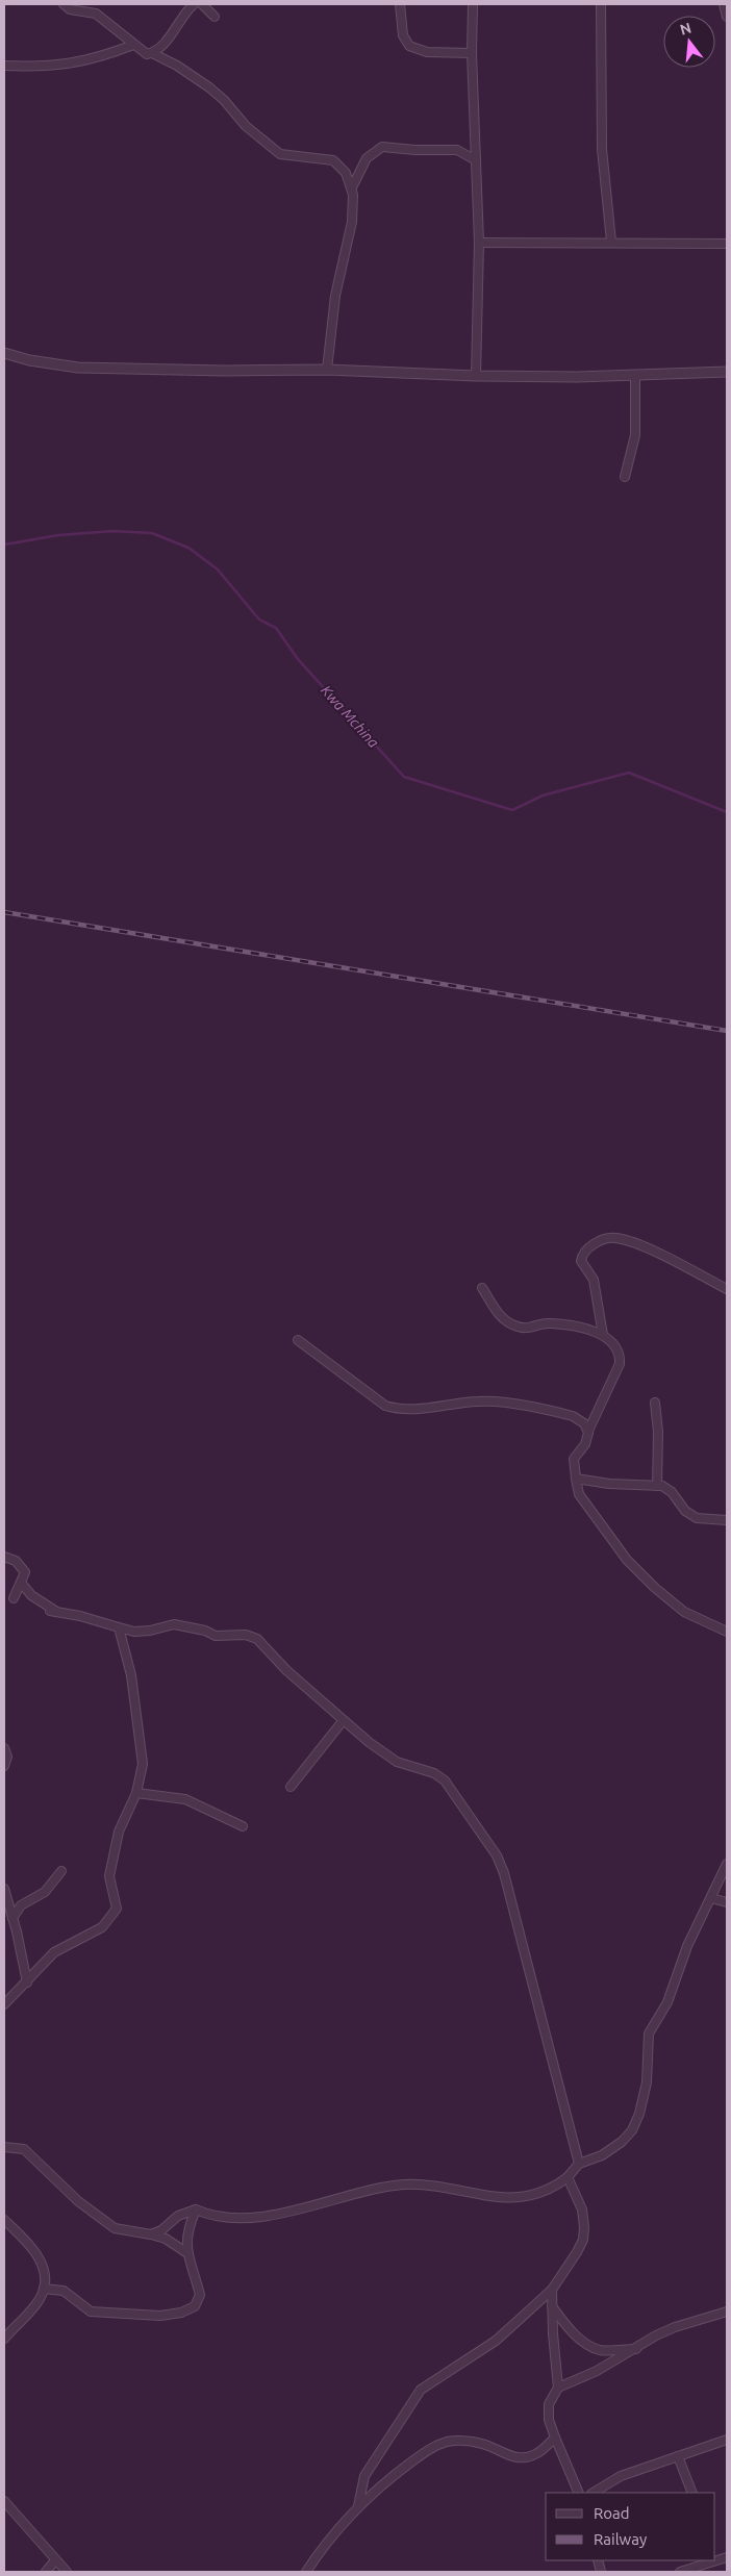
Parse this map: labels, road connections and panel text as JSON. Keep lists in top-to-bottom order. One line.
{"water":["Kwa Mchina"],"legend":["Road","Railway"],"north":"top"}
